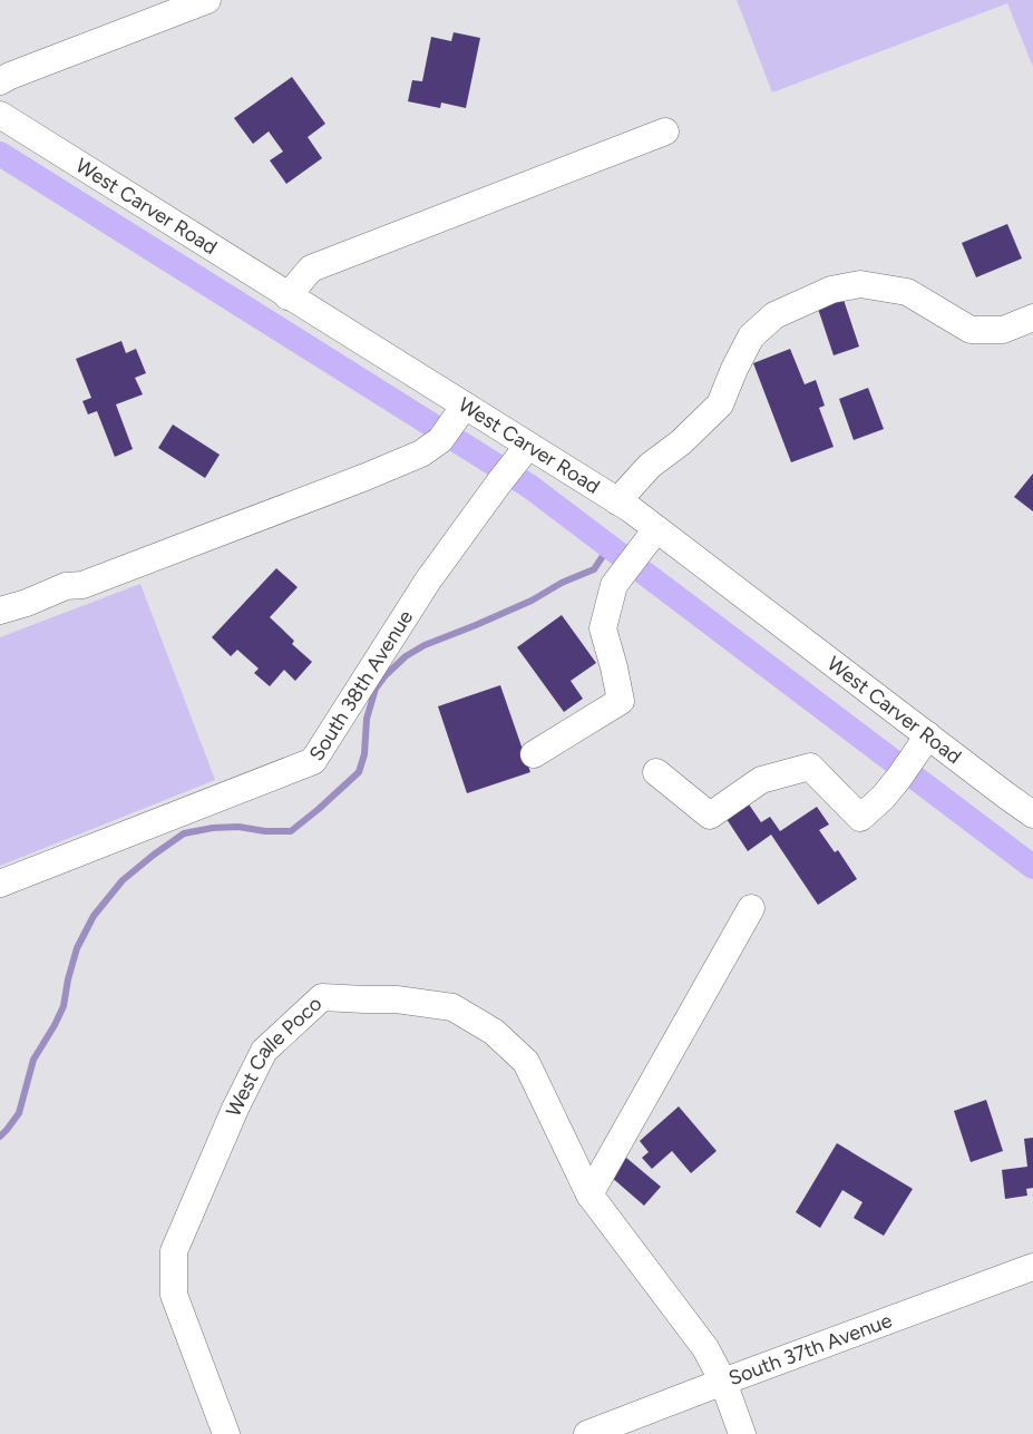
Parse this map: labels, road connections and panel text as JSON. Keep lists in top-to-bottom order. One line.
{"streets":{"street":["West Carver Road","South 38th Avenue","West Calle Poco","South 37th Avenue"]},"crossings":[["West Carver Road","South 38th Avenue"],["West Calle Poco","South 37th Avenue"]]}
